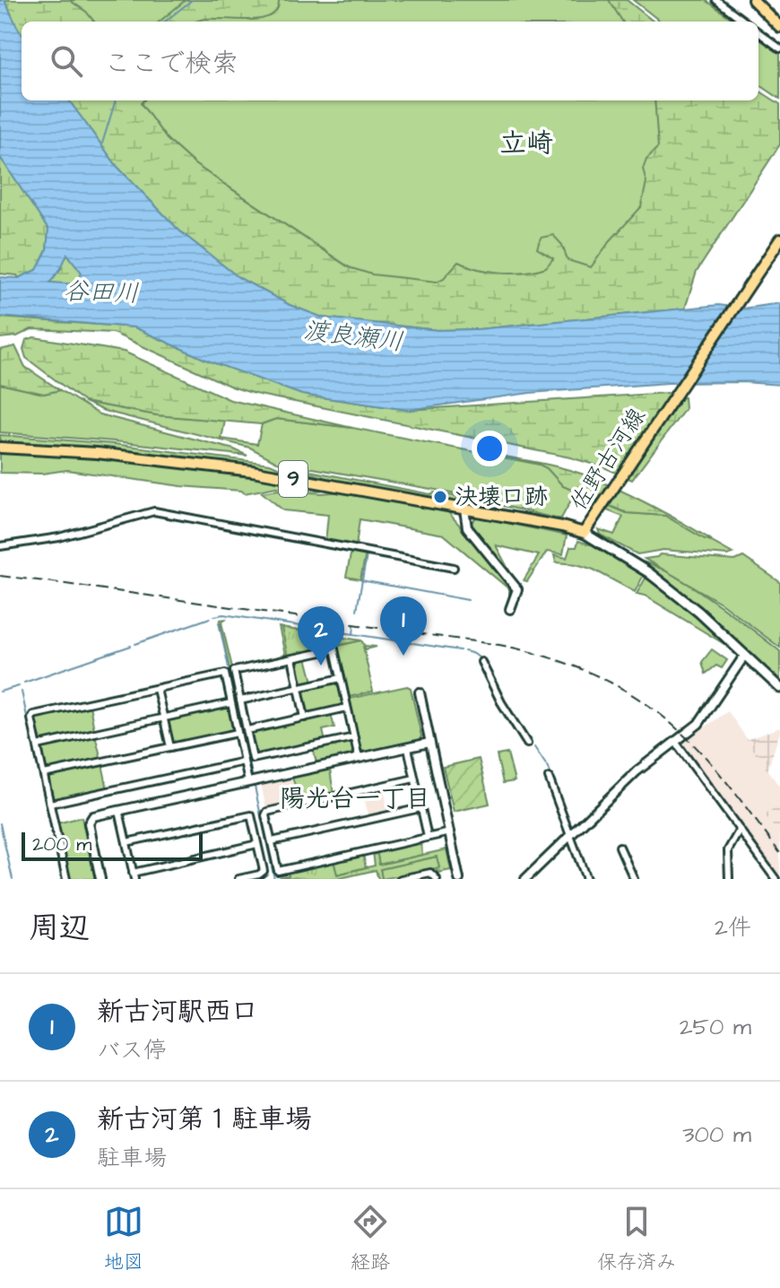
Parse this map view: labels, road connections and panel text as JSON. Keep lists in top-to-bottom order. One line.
{"streets":{"main road":["佐野古河線","9"]},"districts":["立崎","陽光台一丁目"],"water":["谷田川","渡良瀬川"],"places":["決壊口跡"],"scale_bar":"200 m","page":{"search":"ここで検索","pins":["1","2"],"scale":"200 m","heading":["周辺","2件"],"list":[{"mark":"1","name":"新古河駅西口","note":"バス停","value":"250 m"},{"mark":"2","name":"新古河第１駐車場","note":"駐車場","value":"300 m"}],"nav":["地図","経路","保存済み"]}}
